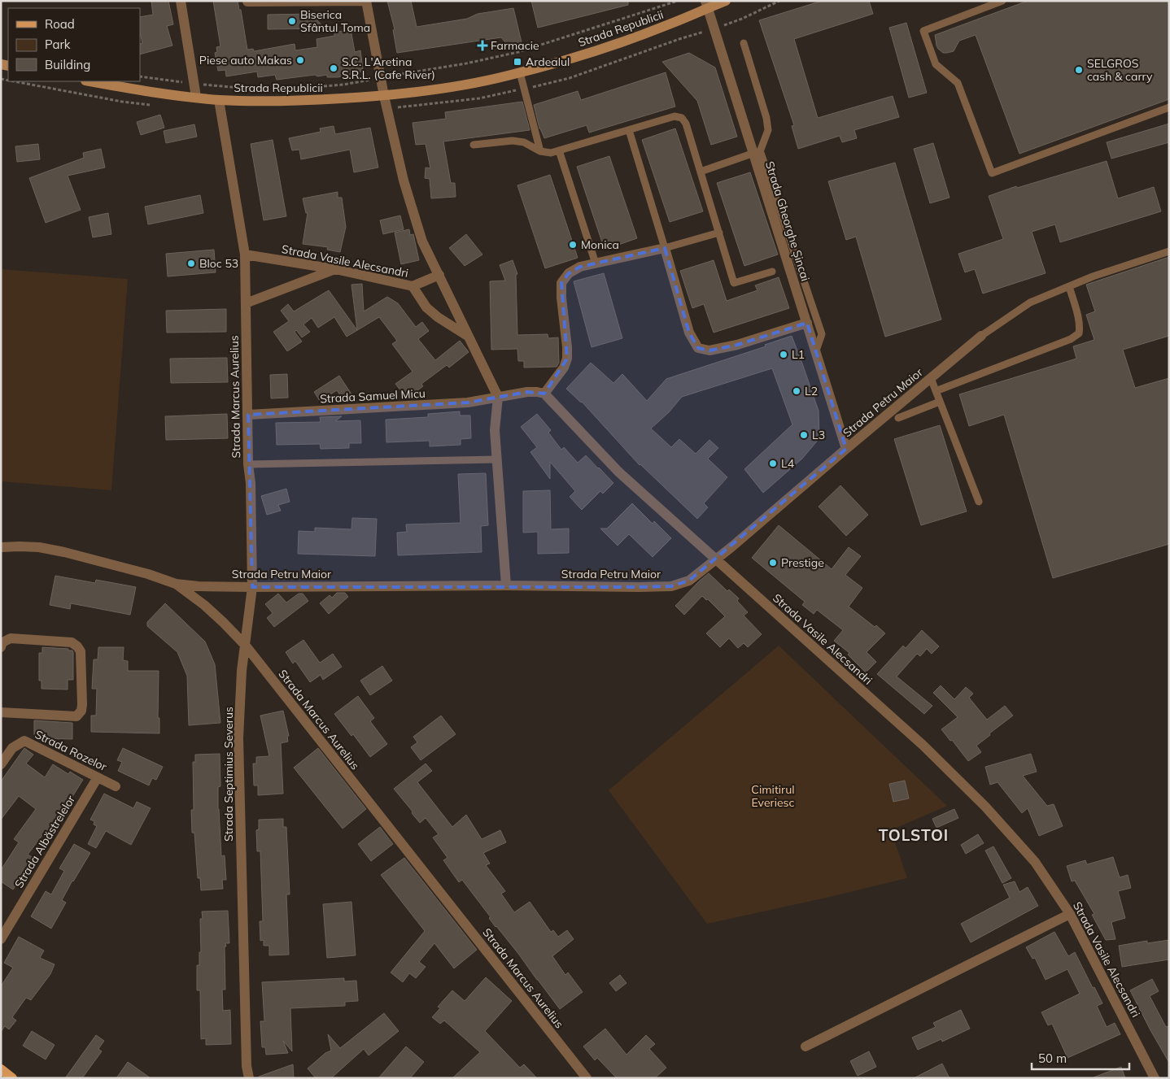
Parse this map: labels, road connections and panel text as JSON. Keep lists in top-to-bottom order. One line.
{"streets":{"main road":["Strada Republicii"],"street":["Strada Gheorghe Șincai","Strada Vasile Alecsandri","Strada Samuel Micu","Strada Marcus Aurelius","Strada Petru Maior","Strada Rozelor","Strada Septimius Severus","Strada Albăstrelelor"]},"crossings":[["Strada Republicii","Strada Gheorghe Șincai"],["Strada Gheorghe Șincai","Strada Petru Maior"],["Strada Vasile Alecsandri","Strada Petru Maior"],["Strada Samuel Micu","Strada Marcus Aurelius"],["Strada Marcus Aurelius","Strada Petru Maior"],["Strada Marcus Aurelius","Strada Septimius Severus"],["Strada Rozelor","Strada Albăstrelelor"]],"districts":["TOLSTOI"],"parks":["Cimitirul Everiesc"],"places":{"other":["Biserica Sfântul Toma","Piese auto Makas","S.C. L'Aretina S.R.L. (Cafe River)","SELGROS cash & carry","Monica","Bloc 53","L1","L2","L3","L4","Prestige"],"health":["Farmacie"],"transit":["Ardealul"]},"legend":["Road","Park","Building"],"scale_bar":"50 m"}
